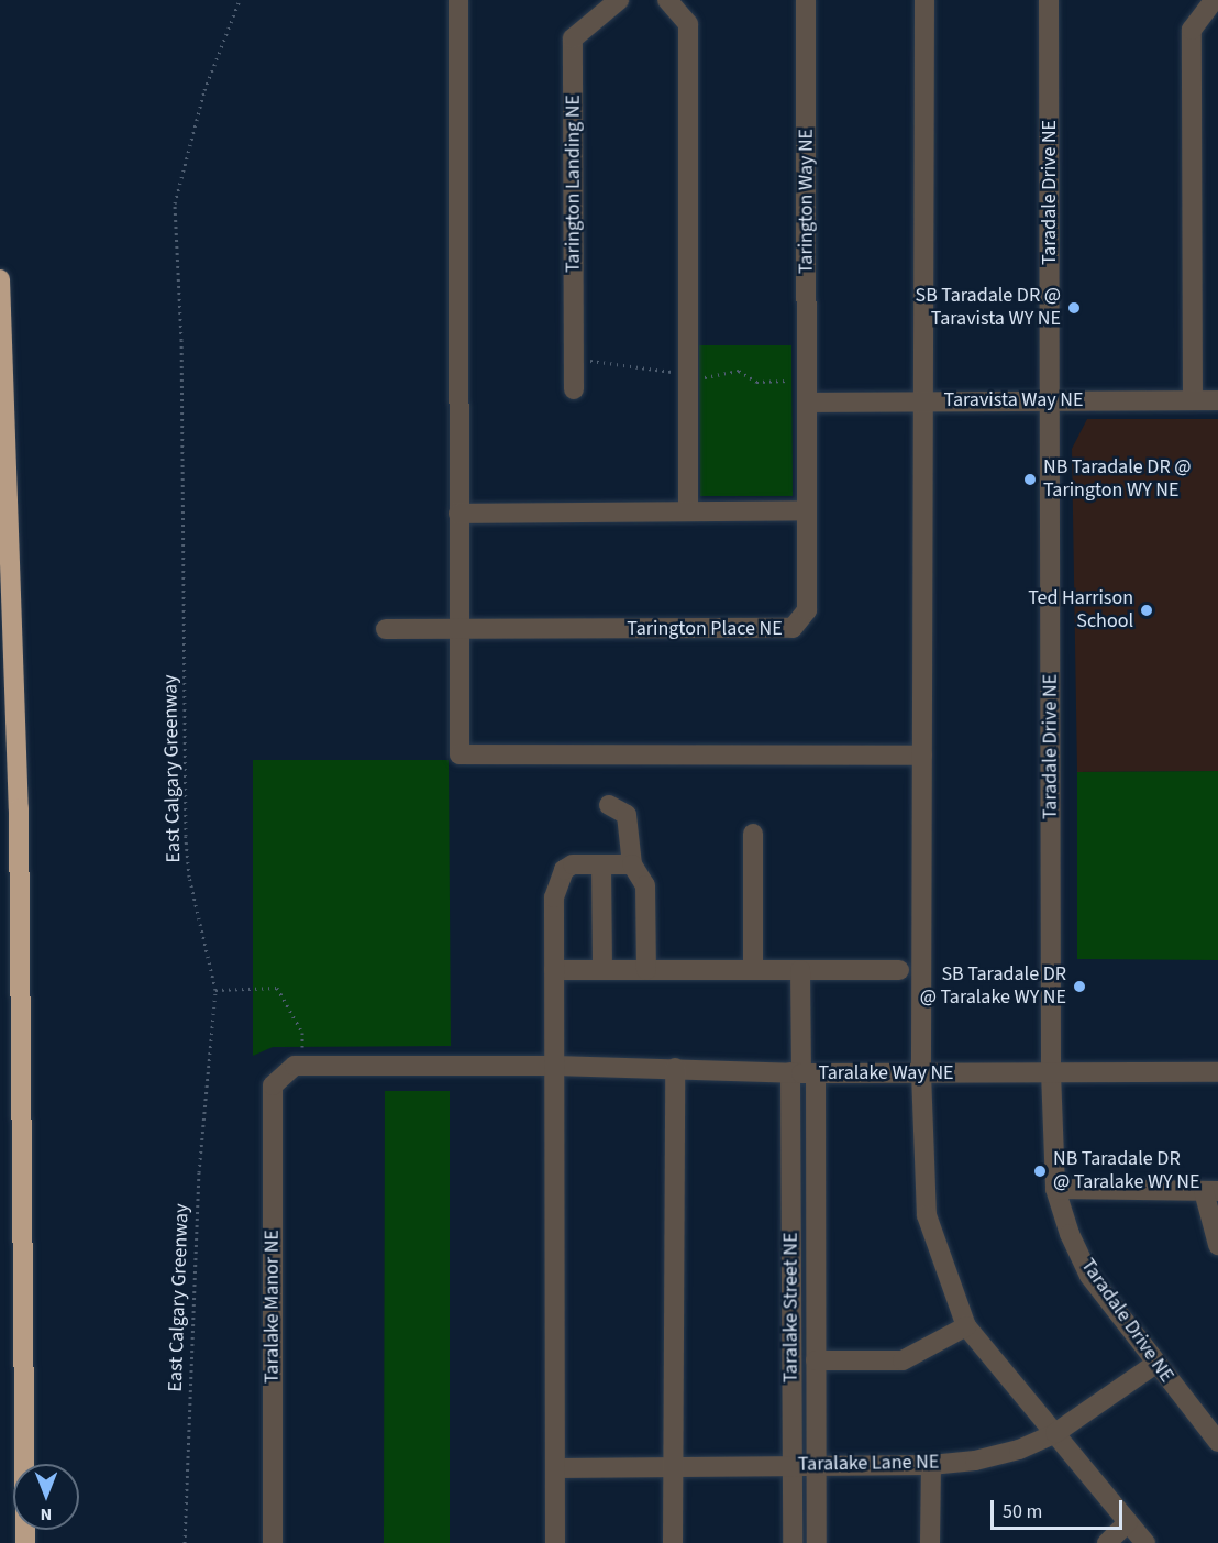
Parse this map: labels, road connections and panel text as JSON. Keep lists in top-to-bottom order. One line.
{"streets":{"street":["Tarington Landing NE","Taradale Drive NE","Tarington Way NE","Taravista Way NE","Tarington Place NE","Taralake Way NE","Taralake Manor NE","Taralake Street NE","Taralake Lane NE"],"path":["East Calgary Greenway"]},"crossings":[["Taradale Drive NE","Taravista Way NE"],["Taradale Drive NE","Taralake Way NE"],["Taradale Drive NE","Taralake Lane NE"],["Tarington Way NE","Taravista Way NE"],["Tarington Way NE","Tarington Place NE"],["Taravista Way NE","Tarington Place NE"],["Taralake Way NE","Taralake Manor NE"],["Taralake Way NE","Taralake Street NE"],["Taralake Street NE","Taralake Lane NE"]],"places":["SB Taradale DR @ Taravista WY NE","NB Taradale DR @ Tarington WY NE","Ted Harrison School","SB Taradale DR @ Taralake WY NE","NB Taradale DR @ Taralake WY NE"],"scale_bar":"50 m","north":"bottom"}
